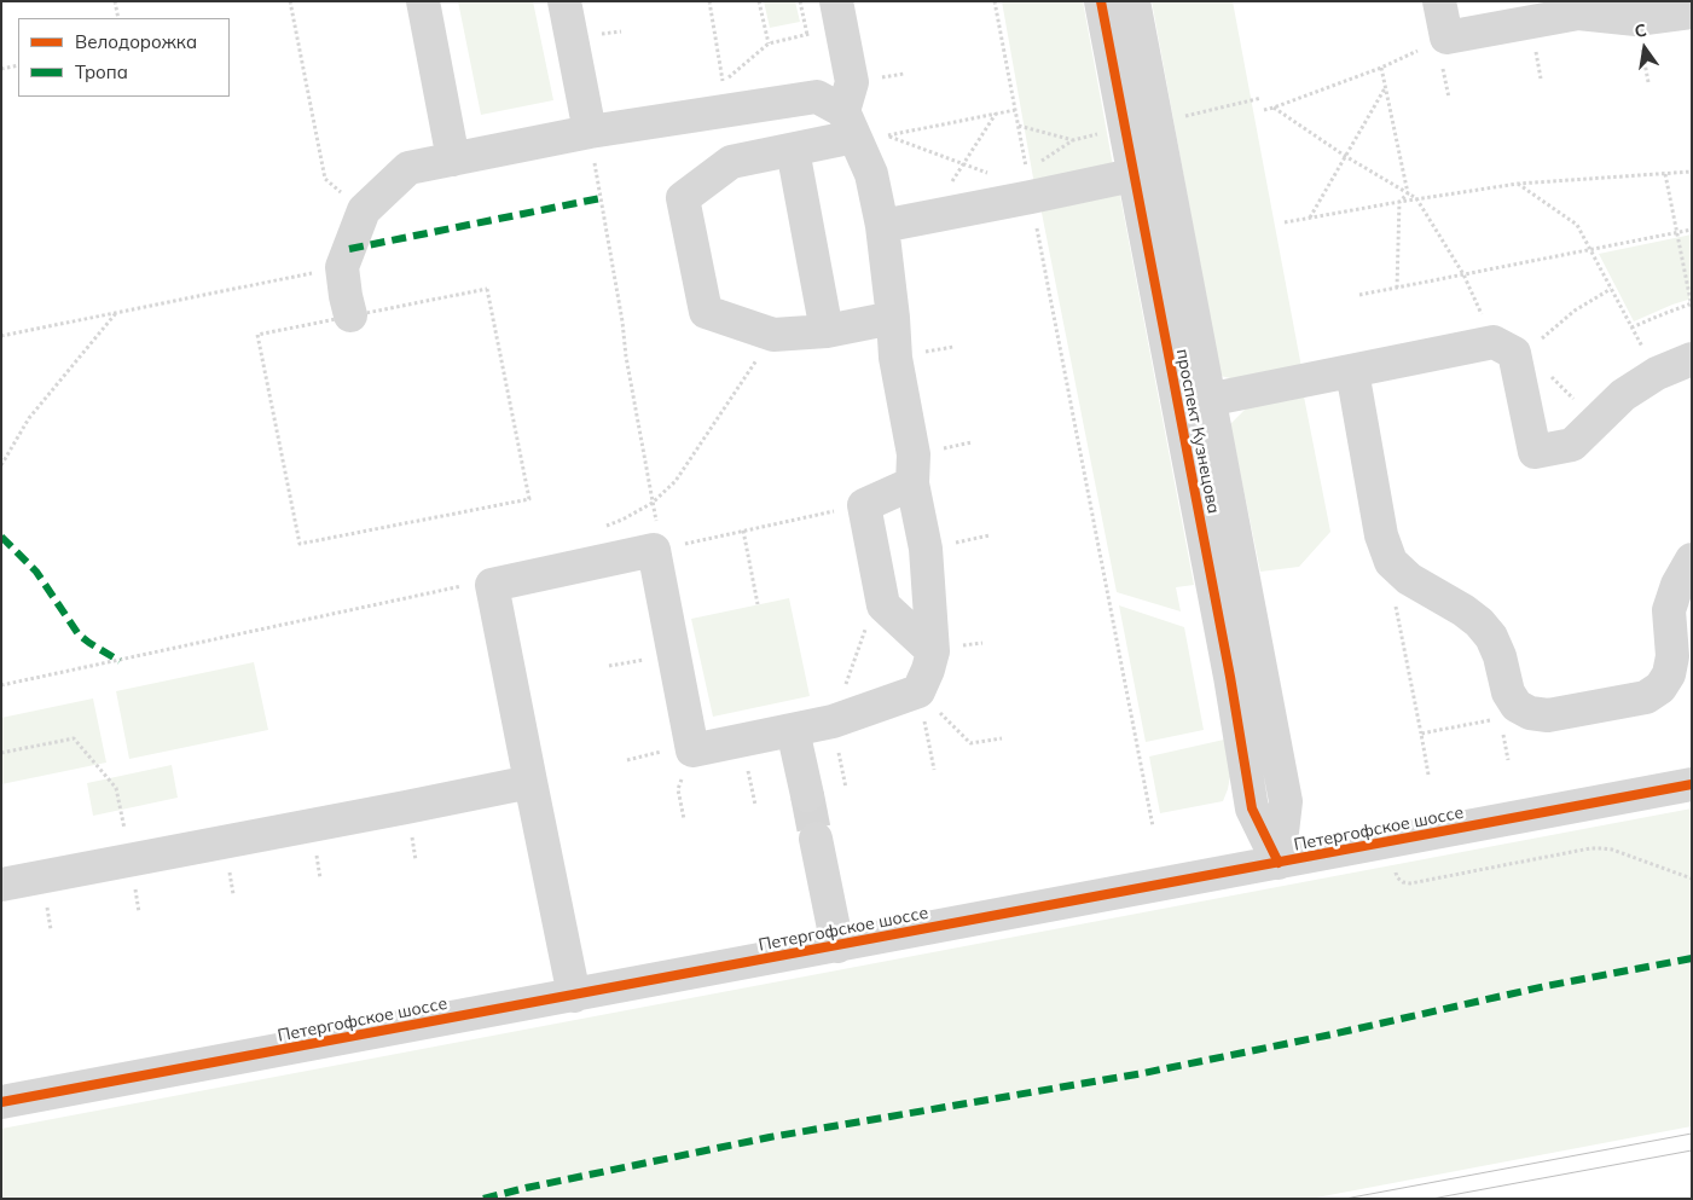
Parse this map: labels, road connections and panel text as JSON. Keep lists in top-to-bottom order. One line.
{"streets":{"street":["проспект Кузнецова","Петергофское шоссе"]},"crossings":[["проспект Кузнецова","Петергофское шоссе"]],"legend":["Велодорожка","Тропа"],"north":"top"}
